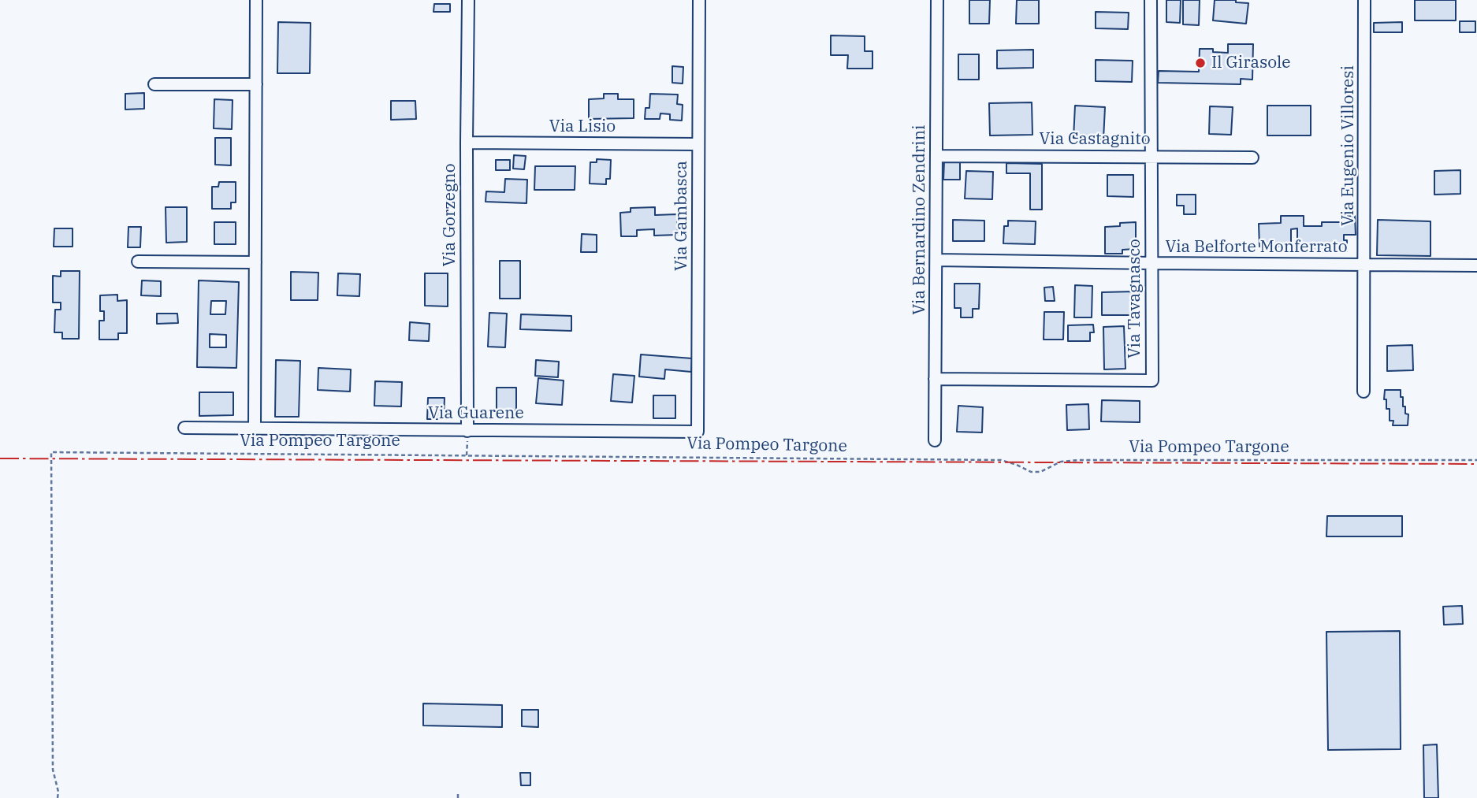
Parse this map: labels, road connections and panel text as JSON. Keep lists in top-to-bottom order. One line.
{"streets":{"street":["Via Lisio","Via Castagnito","Via Eugenio Villoresi","Via Gorzegno","Via Gambasca","Via Bernardino Zendrini","Via Belforte Monferrato","Via Tavagnasco","Via Guarene"],"path":["Via Pompeo Targone"]},"crossings":[["Via Lisio","Via Gorzegno"],["Via Lisio","Via Gambasca"],["Via Castagnito","Via Bernardino Zendrini"],["Via Castagnito","Via Tavagnasco"],["Via Eugenio Villoresi","Via Belforte Monferrato"],["Via Gorzegno","Via Guarene"],["Via Gambasca","Via Guarene"],["Via Bernardino Zendrini","Via Belforte Monferrato"],["Via Bernardino Zendrini","Via Tavagnasco"],["Via Belforte Monferrato","Via Tavagnasco"]],"places":["Il Girasole"]}
